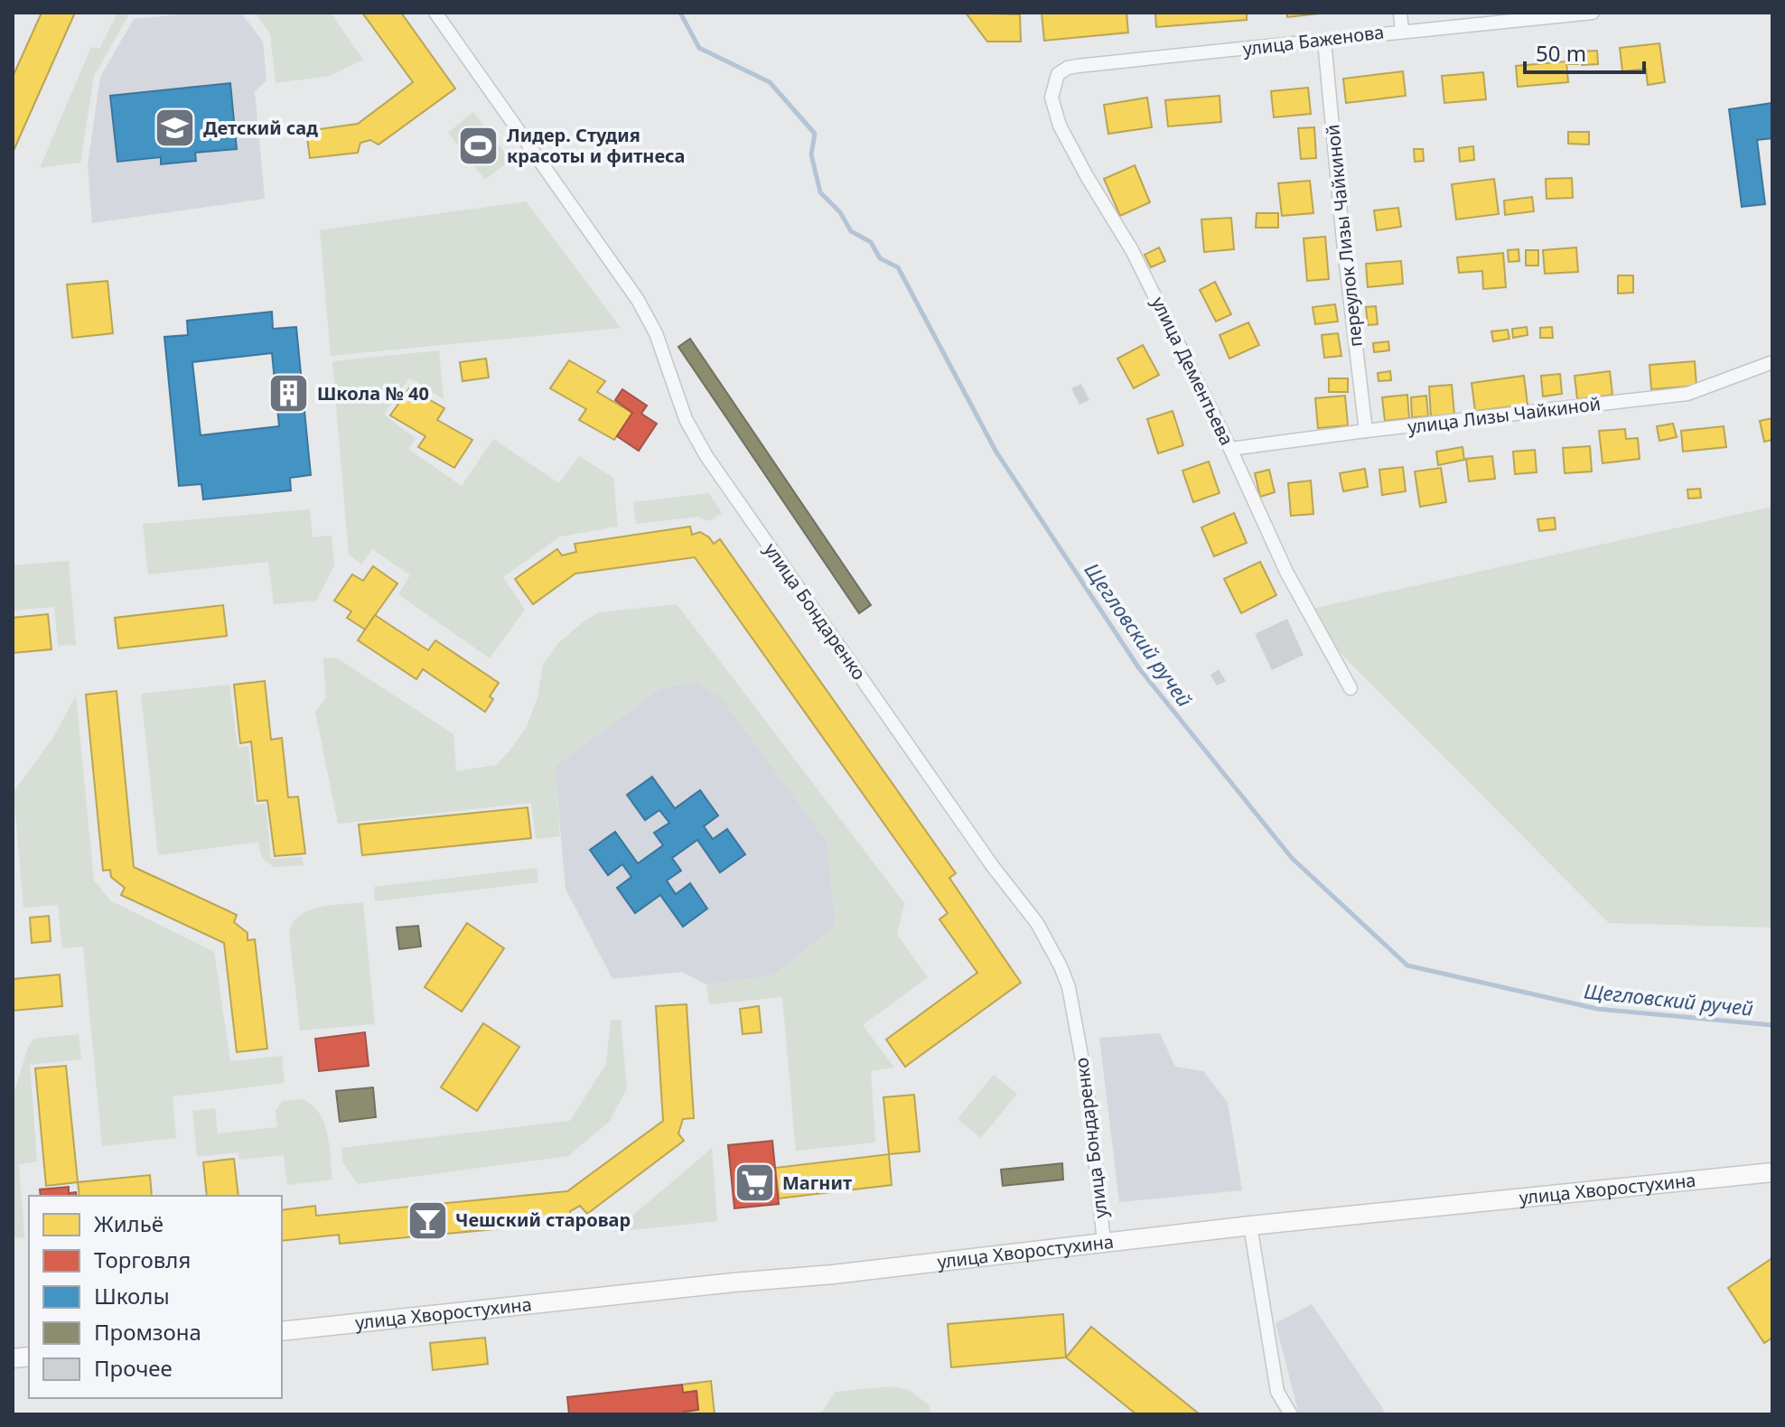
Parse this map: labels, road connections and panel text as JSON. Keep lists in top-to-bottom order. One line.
{"streets":{"street":["улица Баженова","переулок Лизы Чайкиной","улица Дементьева","улица Лизы Чайкиной","улица Бондаренко","улица Хворостухина"]},"crossings":[["улица Баженова","переулок Лизы Чайкиной"],["улица Баженова","улица Дементьева"],["переулок Лизы Чайкиной","улица Лизы Чайкиной"],["улица Дементьева","улица Лизы Чайкиной"],["улица Бондаренко","улица Хворостухина"]],"water":["Щегловский ручей"],"places":{"school or university":["Детский сад"],"sports":["Лидер. Студия красоты и фитнеса"],"building":["Школа № 40"],"supermarket":["Магнит"],"bar":["Чешский старовар"]},"legend":["Жильё","Торговля","Школы","Промзона","Прочее"],"scale_bar":"50 m"}
